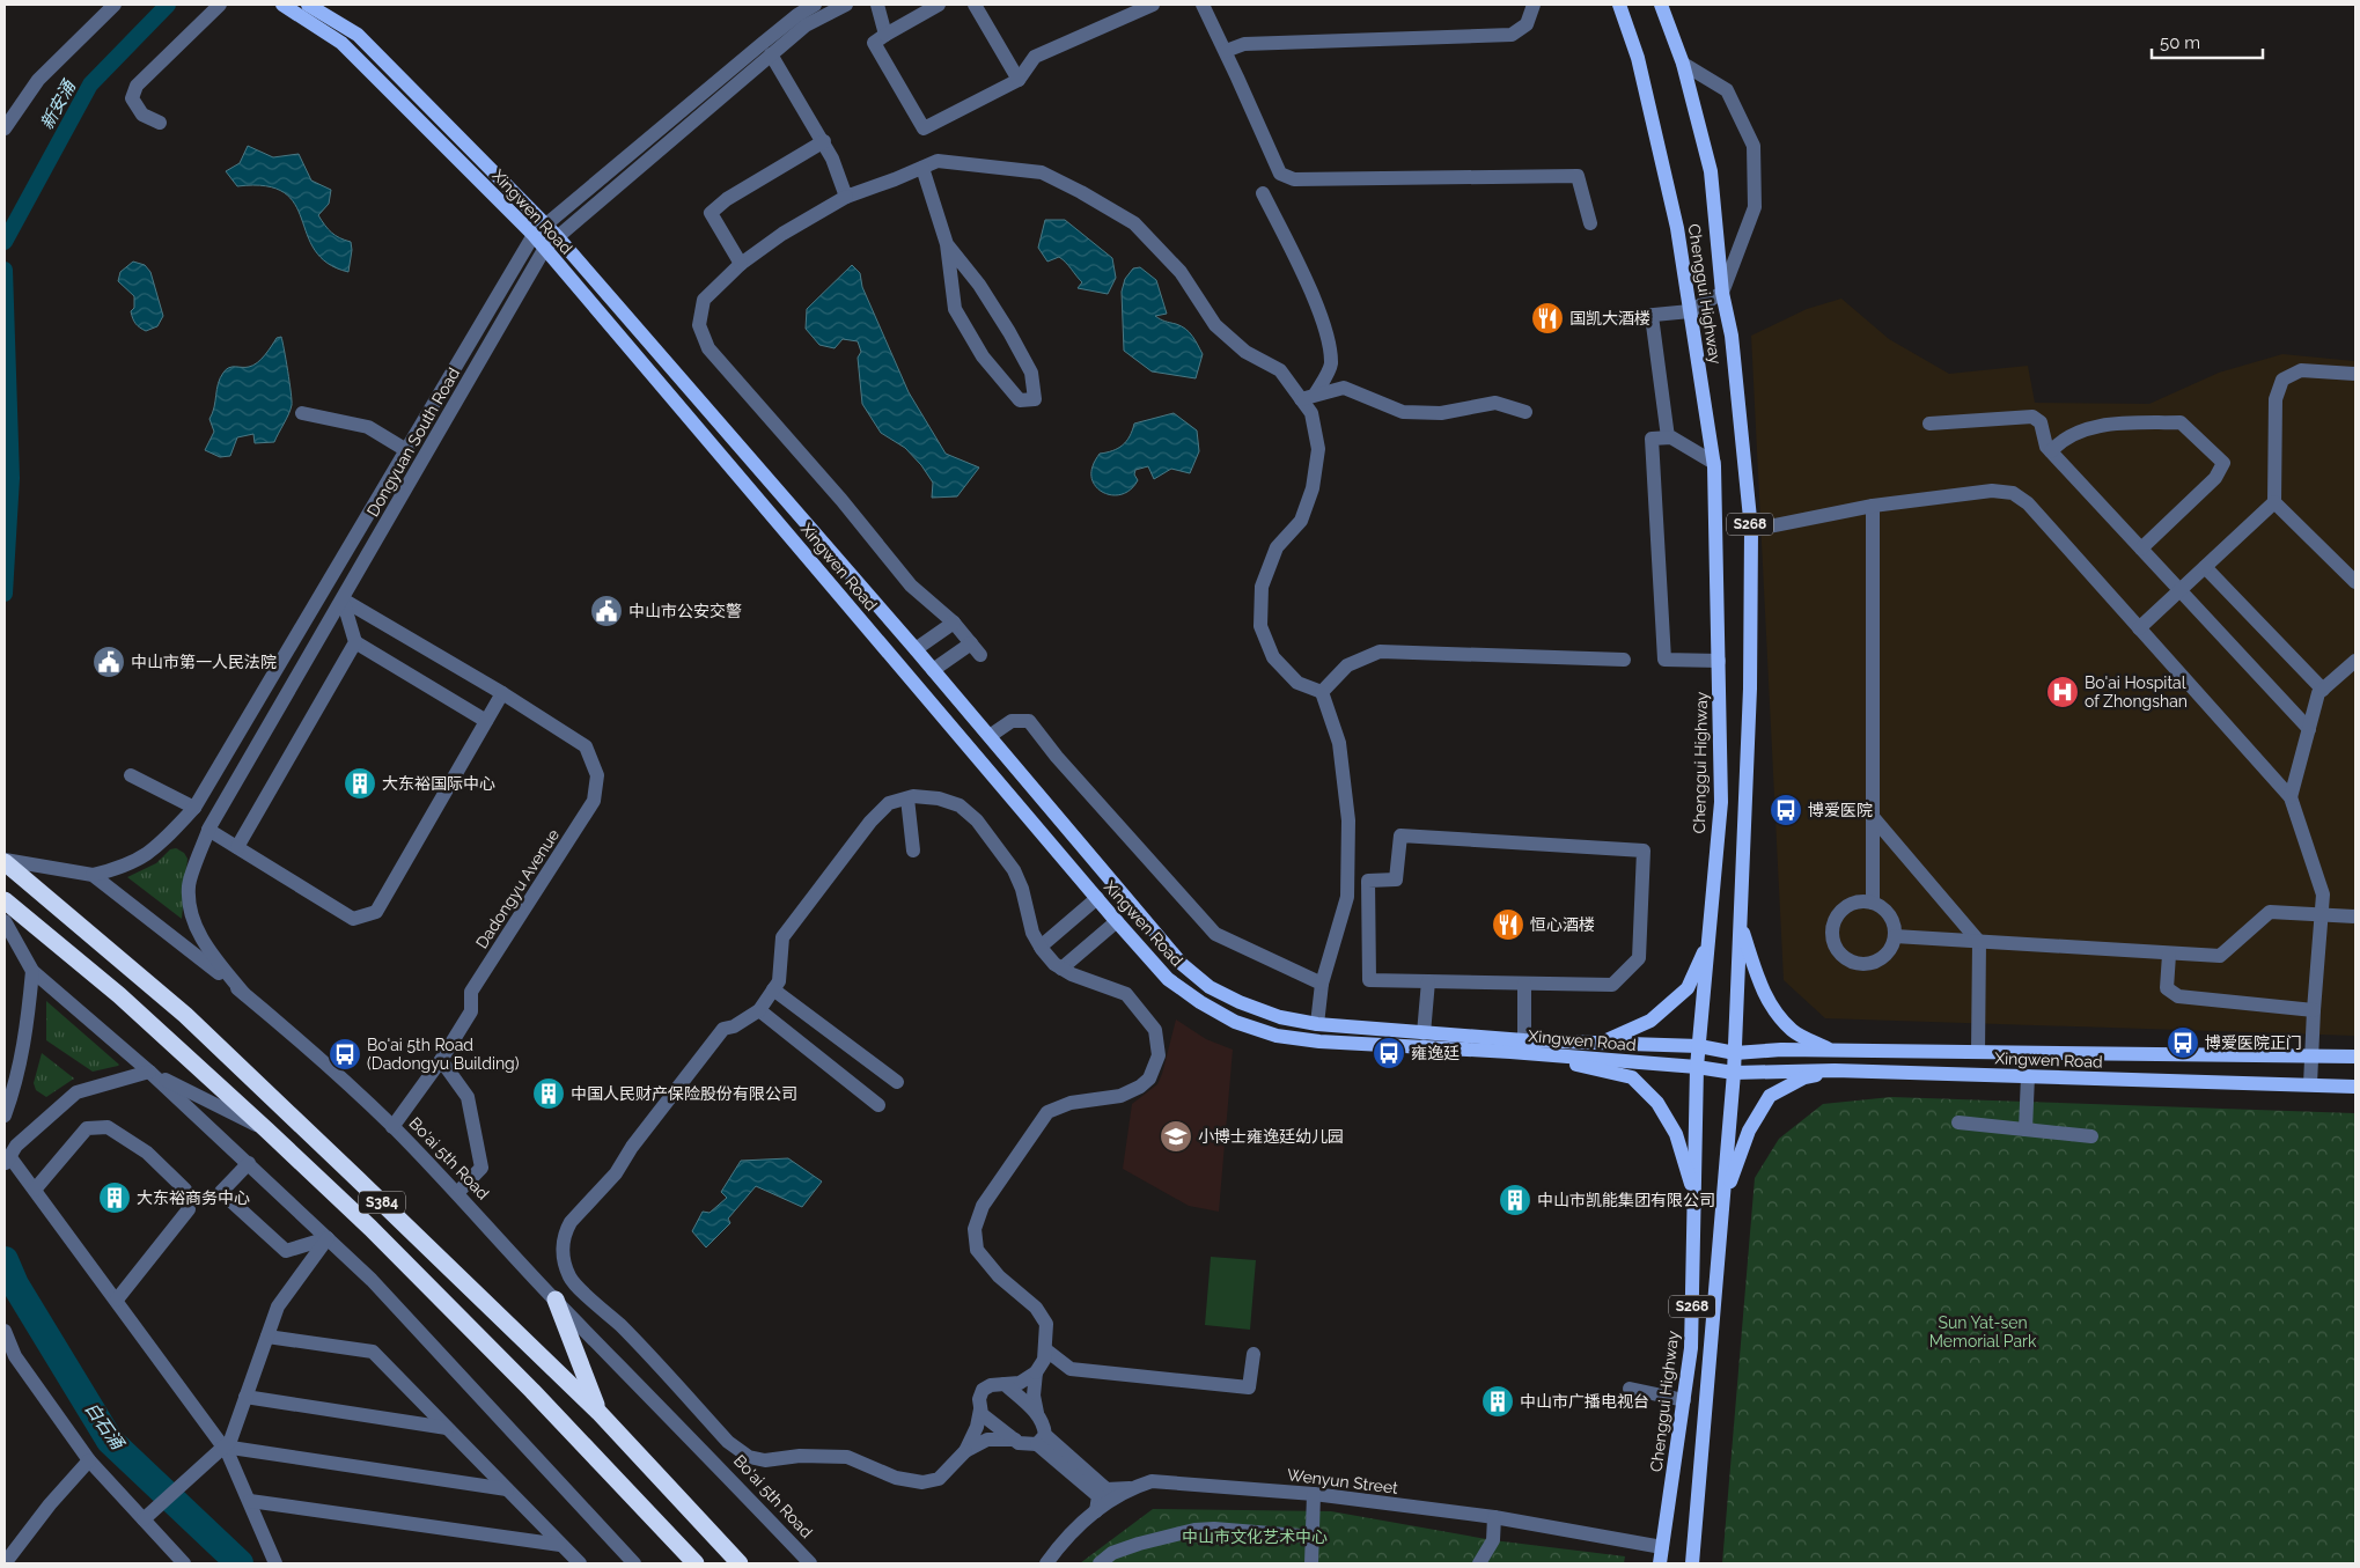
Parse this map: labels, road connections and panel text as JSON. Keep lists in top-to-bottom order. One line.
{"streets":{"highway":["Bo'ai 5th Road","S384"],"main road":["Xingwen Road","Chenggui Highway","S268"],"street":["Dongyuan South Road","Dadongyu Avenue","Wenyun Street"]},"crossings":[["Xingwen Road","Chenggui Highway"],["Xingwen Road","Dongyuan South Road"],["Chenggui Highway","Wenyun Street"],["Dongyuan South Road","Dadongyu Avenue"],["Dongyuan South Road","Bo'ai 5th Road"],["Dadongyu Avenue","Bo'ai 5th Road"]],"water":["新安涌","白石涌"],"parks":["Sun Yat-sen Memorial Park","中山市文化艺术中心"],"places":{"restaurant":["国凯大酒楼","恒心酒楼"],"public building":["中山市公安交警","中山市第一人民法院"],"hospital":["Bo'ai Hospital of Zhongshan"],"building":["大东裕国际中心","中国人民财产保险股份有限公司","大东裕商务中心","中山市凯能集团有限公司","中山市广播电视台"],"bus stop":["博爱医院","博爱医院正门","雍逸廷","Bo'ai 5th Road (Dadongyu Building)"],"school or university":["小博士雍逸廷幼儿园"]},"scale_bar":"50 m"}
